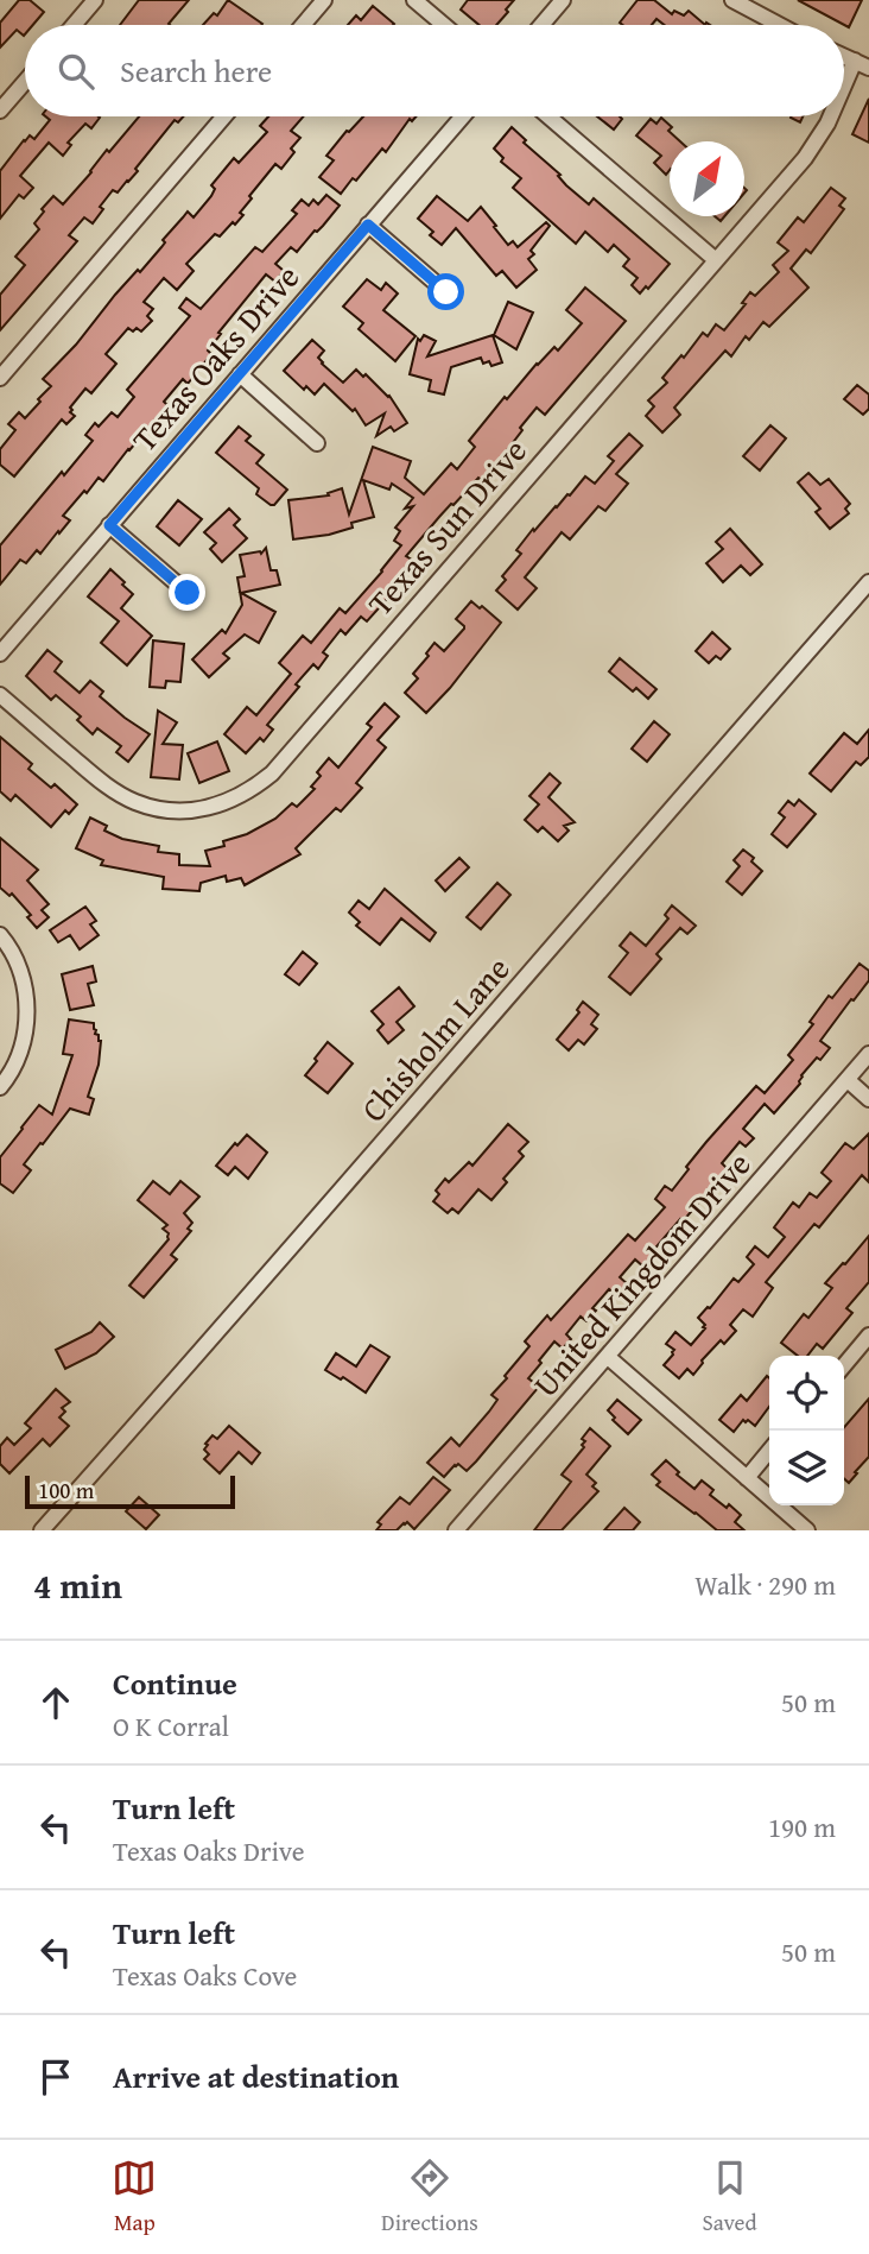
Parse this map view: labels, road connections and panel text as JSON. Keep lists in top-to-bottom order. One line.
{"streets":{"street":["Texas Oaks Drive","Texas Sun Drive","Chisholm Lane","United Kingdom Drive"]},"scale_bar":"100 m","north":"top right","page":{"search":"Search here","scale":"100 m","heading":["4 min","Walk · 290 m"],"list":[["Continue","O K Corral","50 m"],["Turn left","Texas Oaks Drive","190 m"],["Turn left","Texas Oaks Cove","50 m"],"Arrive at destination"],"nav":["Map","Directions","Saved"]}}
